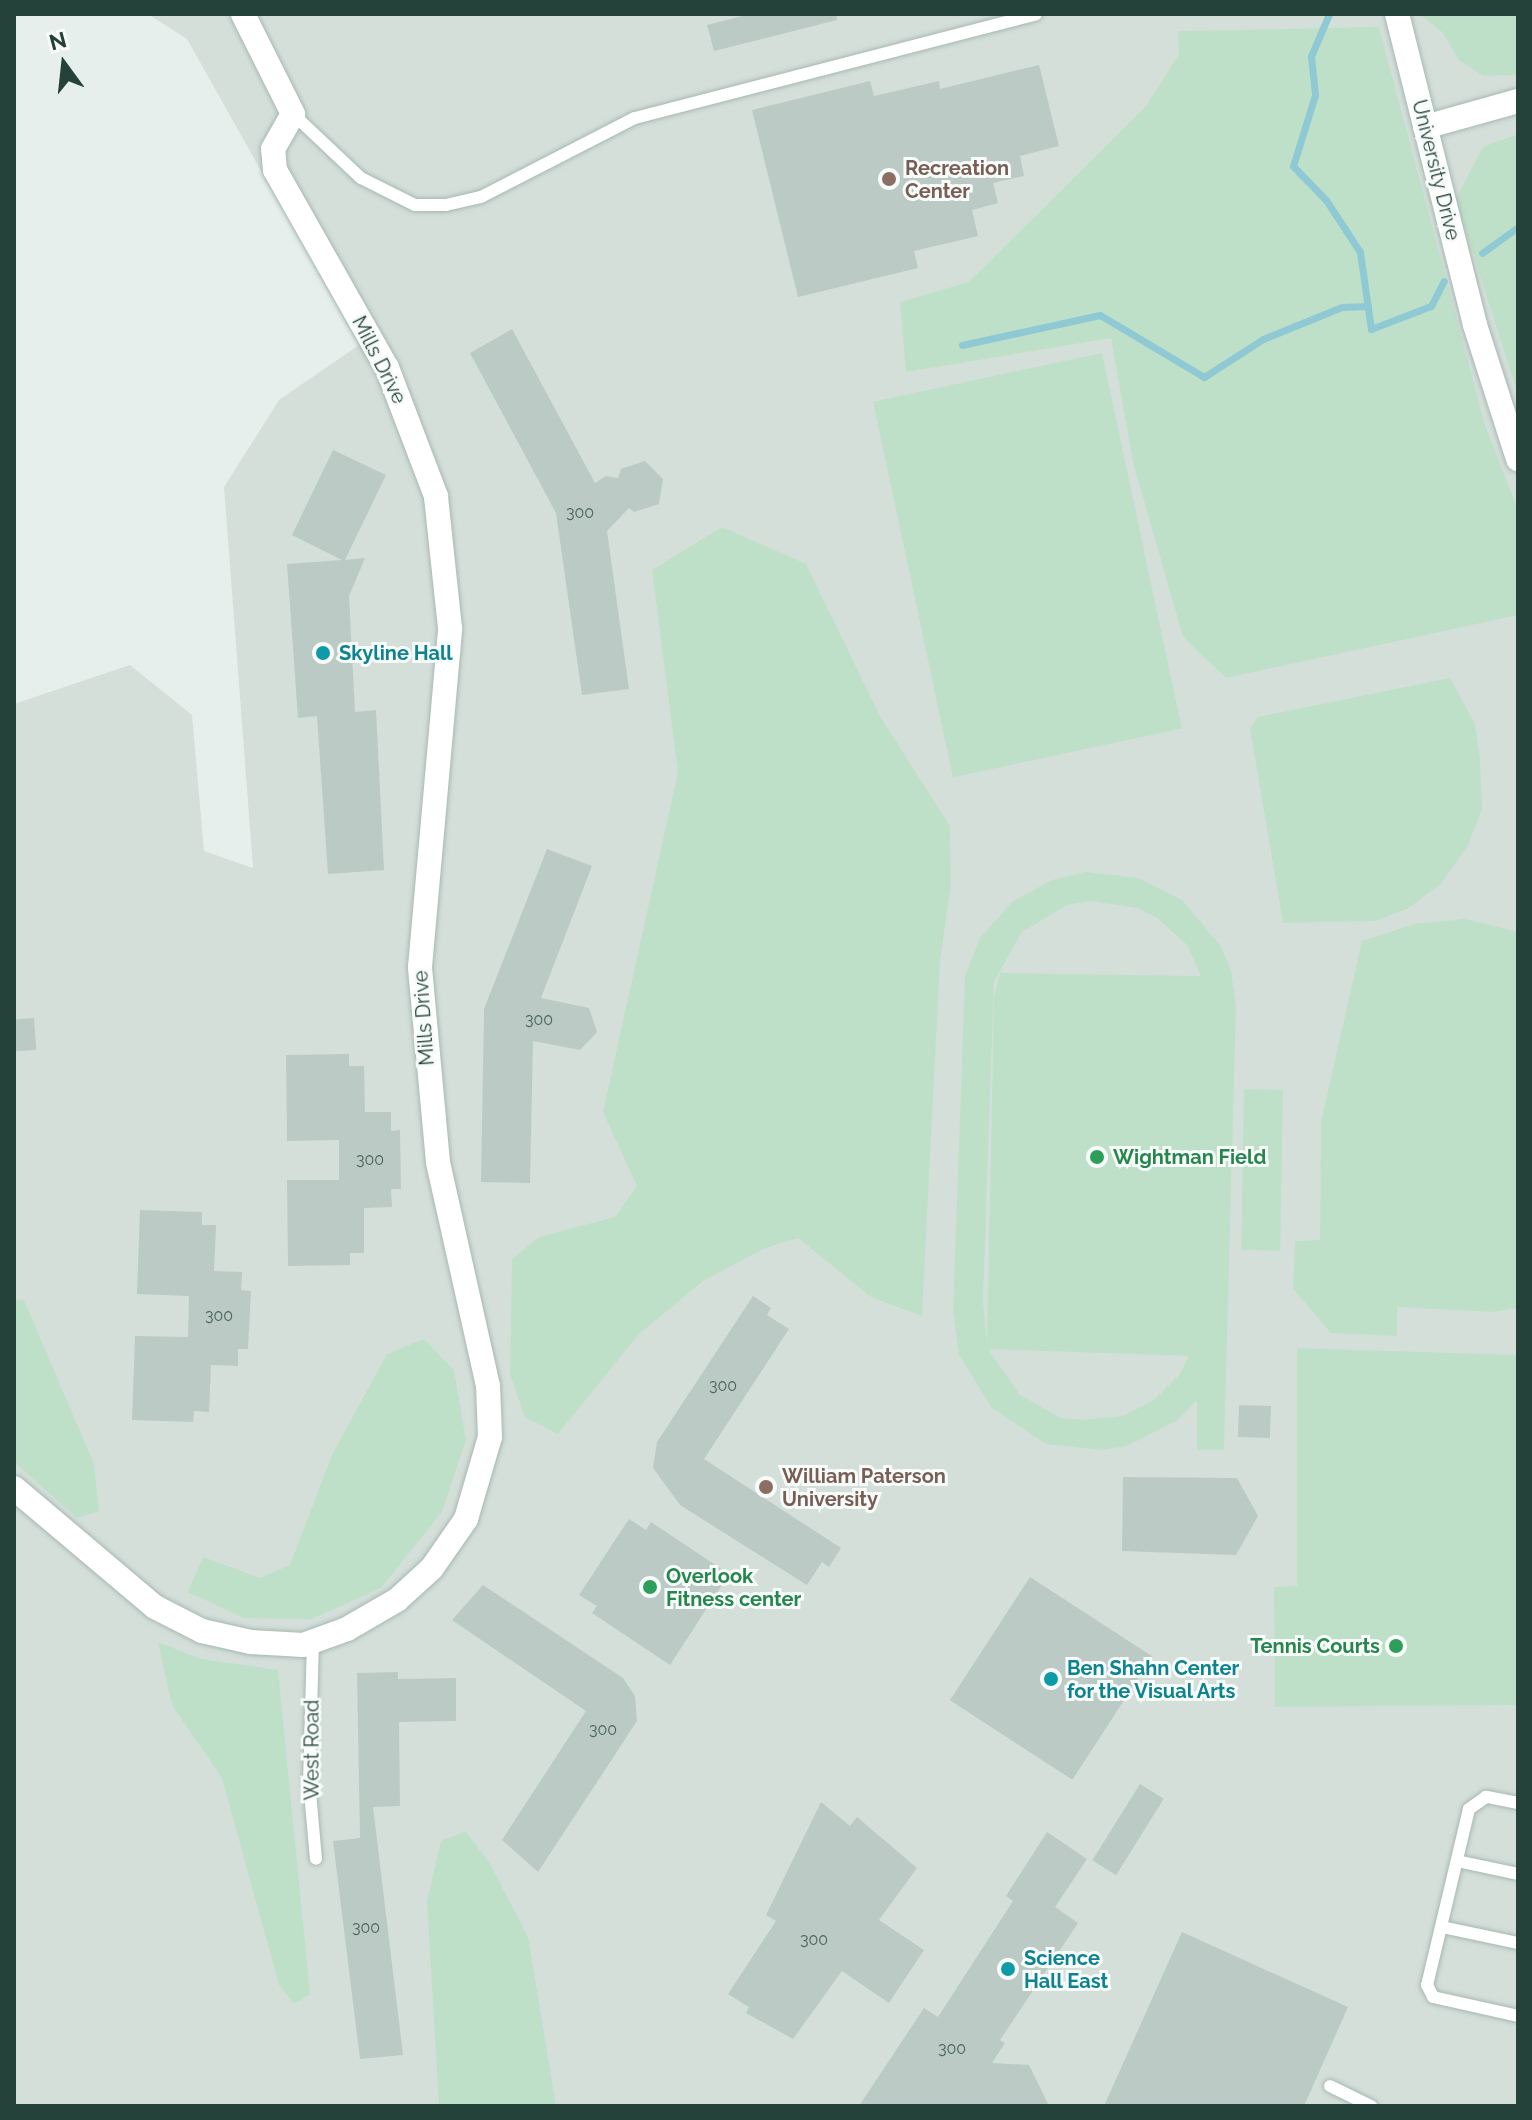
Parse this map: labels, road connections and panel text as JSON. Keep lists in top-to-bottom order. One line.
{"streets":{"street":["University Drive","Mills Drive"],"lane":["West Road"]},"crossings":[["Mills Drive","West Road"]],"places":["Recreation Center","Skyline Hall","Wightman Field","William Paterson University","Overlook Fitness center","Tennis Courts","Ben Shahn Center for the Visual Arts","Science Hall East"],"house_numbers":["300","300","300","300","300","300","300","300","300"],"north":"top"}
